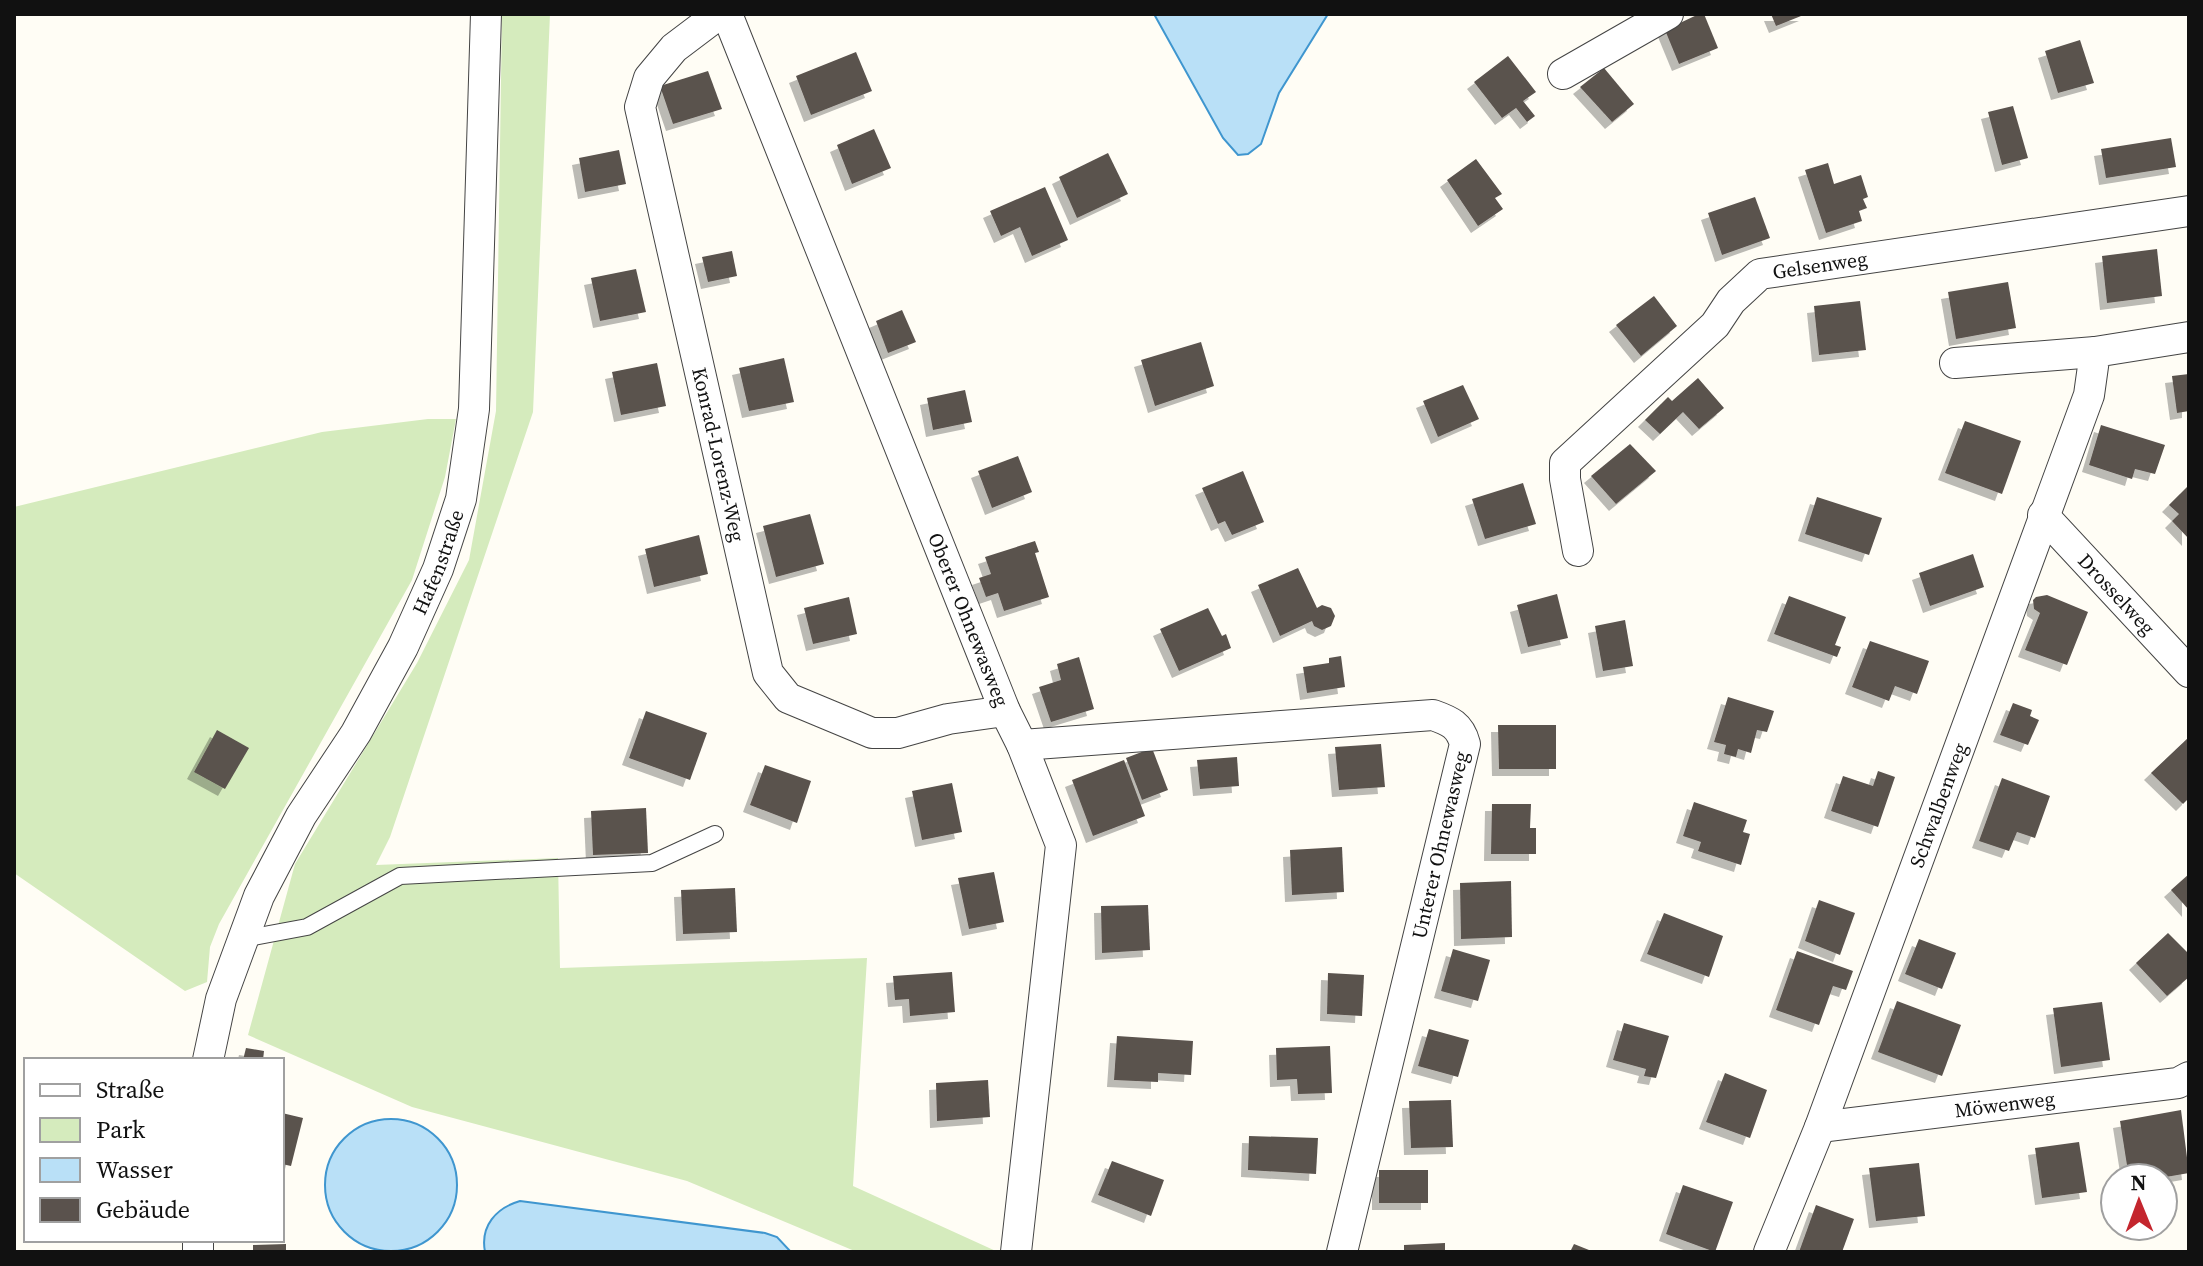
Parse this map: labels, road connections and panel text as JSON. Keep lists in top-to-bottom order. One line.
{"streets":{"street":["Gelsenweg","Konrad-Lorenz-Weg","Hafenstraße","Drosselweg","Oberer Ohnewasweg","Schwalbenweg","Unterer Ohnewasweg","Möwenweg"]},"crossings":[["Konrad-Lorenz-Weg","Oberer Ohnewasweg"],["Drosselweg","Schwalbenweg"],["Oberer Ohnewasweg","Unterer Ohnewasweg"],["Schwalbenweg","Möwenweg"]],"legend":["Straße","Park","Wasser","Gebäude"],"north":"top"}
